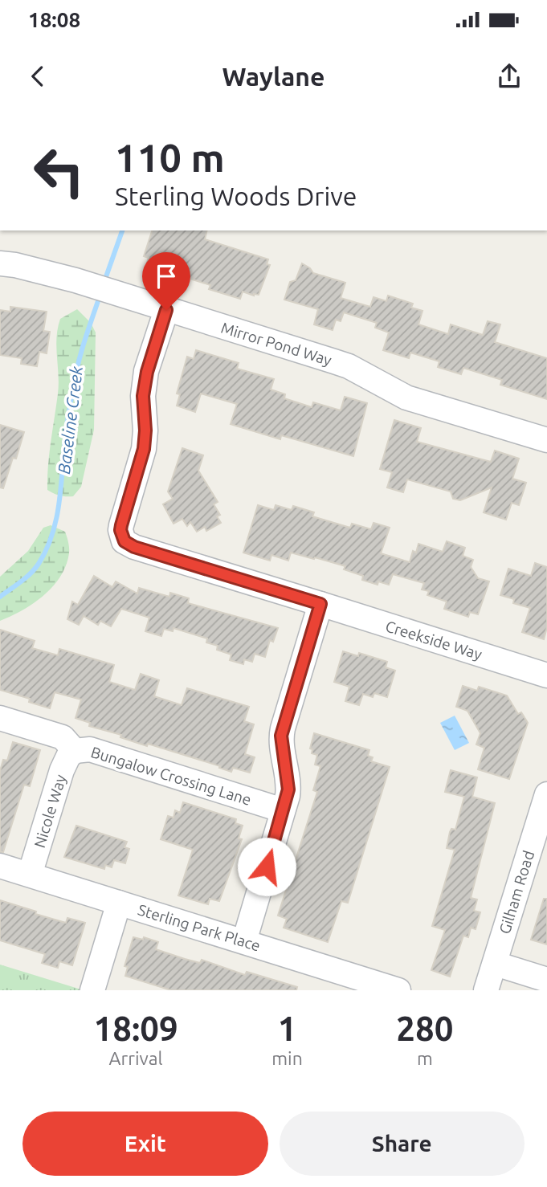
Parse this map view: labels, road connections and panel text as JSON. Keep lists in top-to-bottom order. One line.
{"streets":{"street":["Mirror Pond Way","Creekside Way","Bungalow Crossing Lane","Nicole Way","Gilham Road","Sterling Park Place"]},"crossings":[["Mirror Pond Way","Creekside Way"],["Bungalow Crossing Lane","Nicole Way"],["Nicole Way","Sterling Park Place"]],"water":["Baseline Creek"],"page":{"status":"18:08","header":"Waylane","turn":["110 m","Sterling Woods Drive"],"eta":["18:09","Arrival","1","min","280","m"],"buttons":["Exit","Share"]}}
